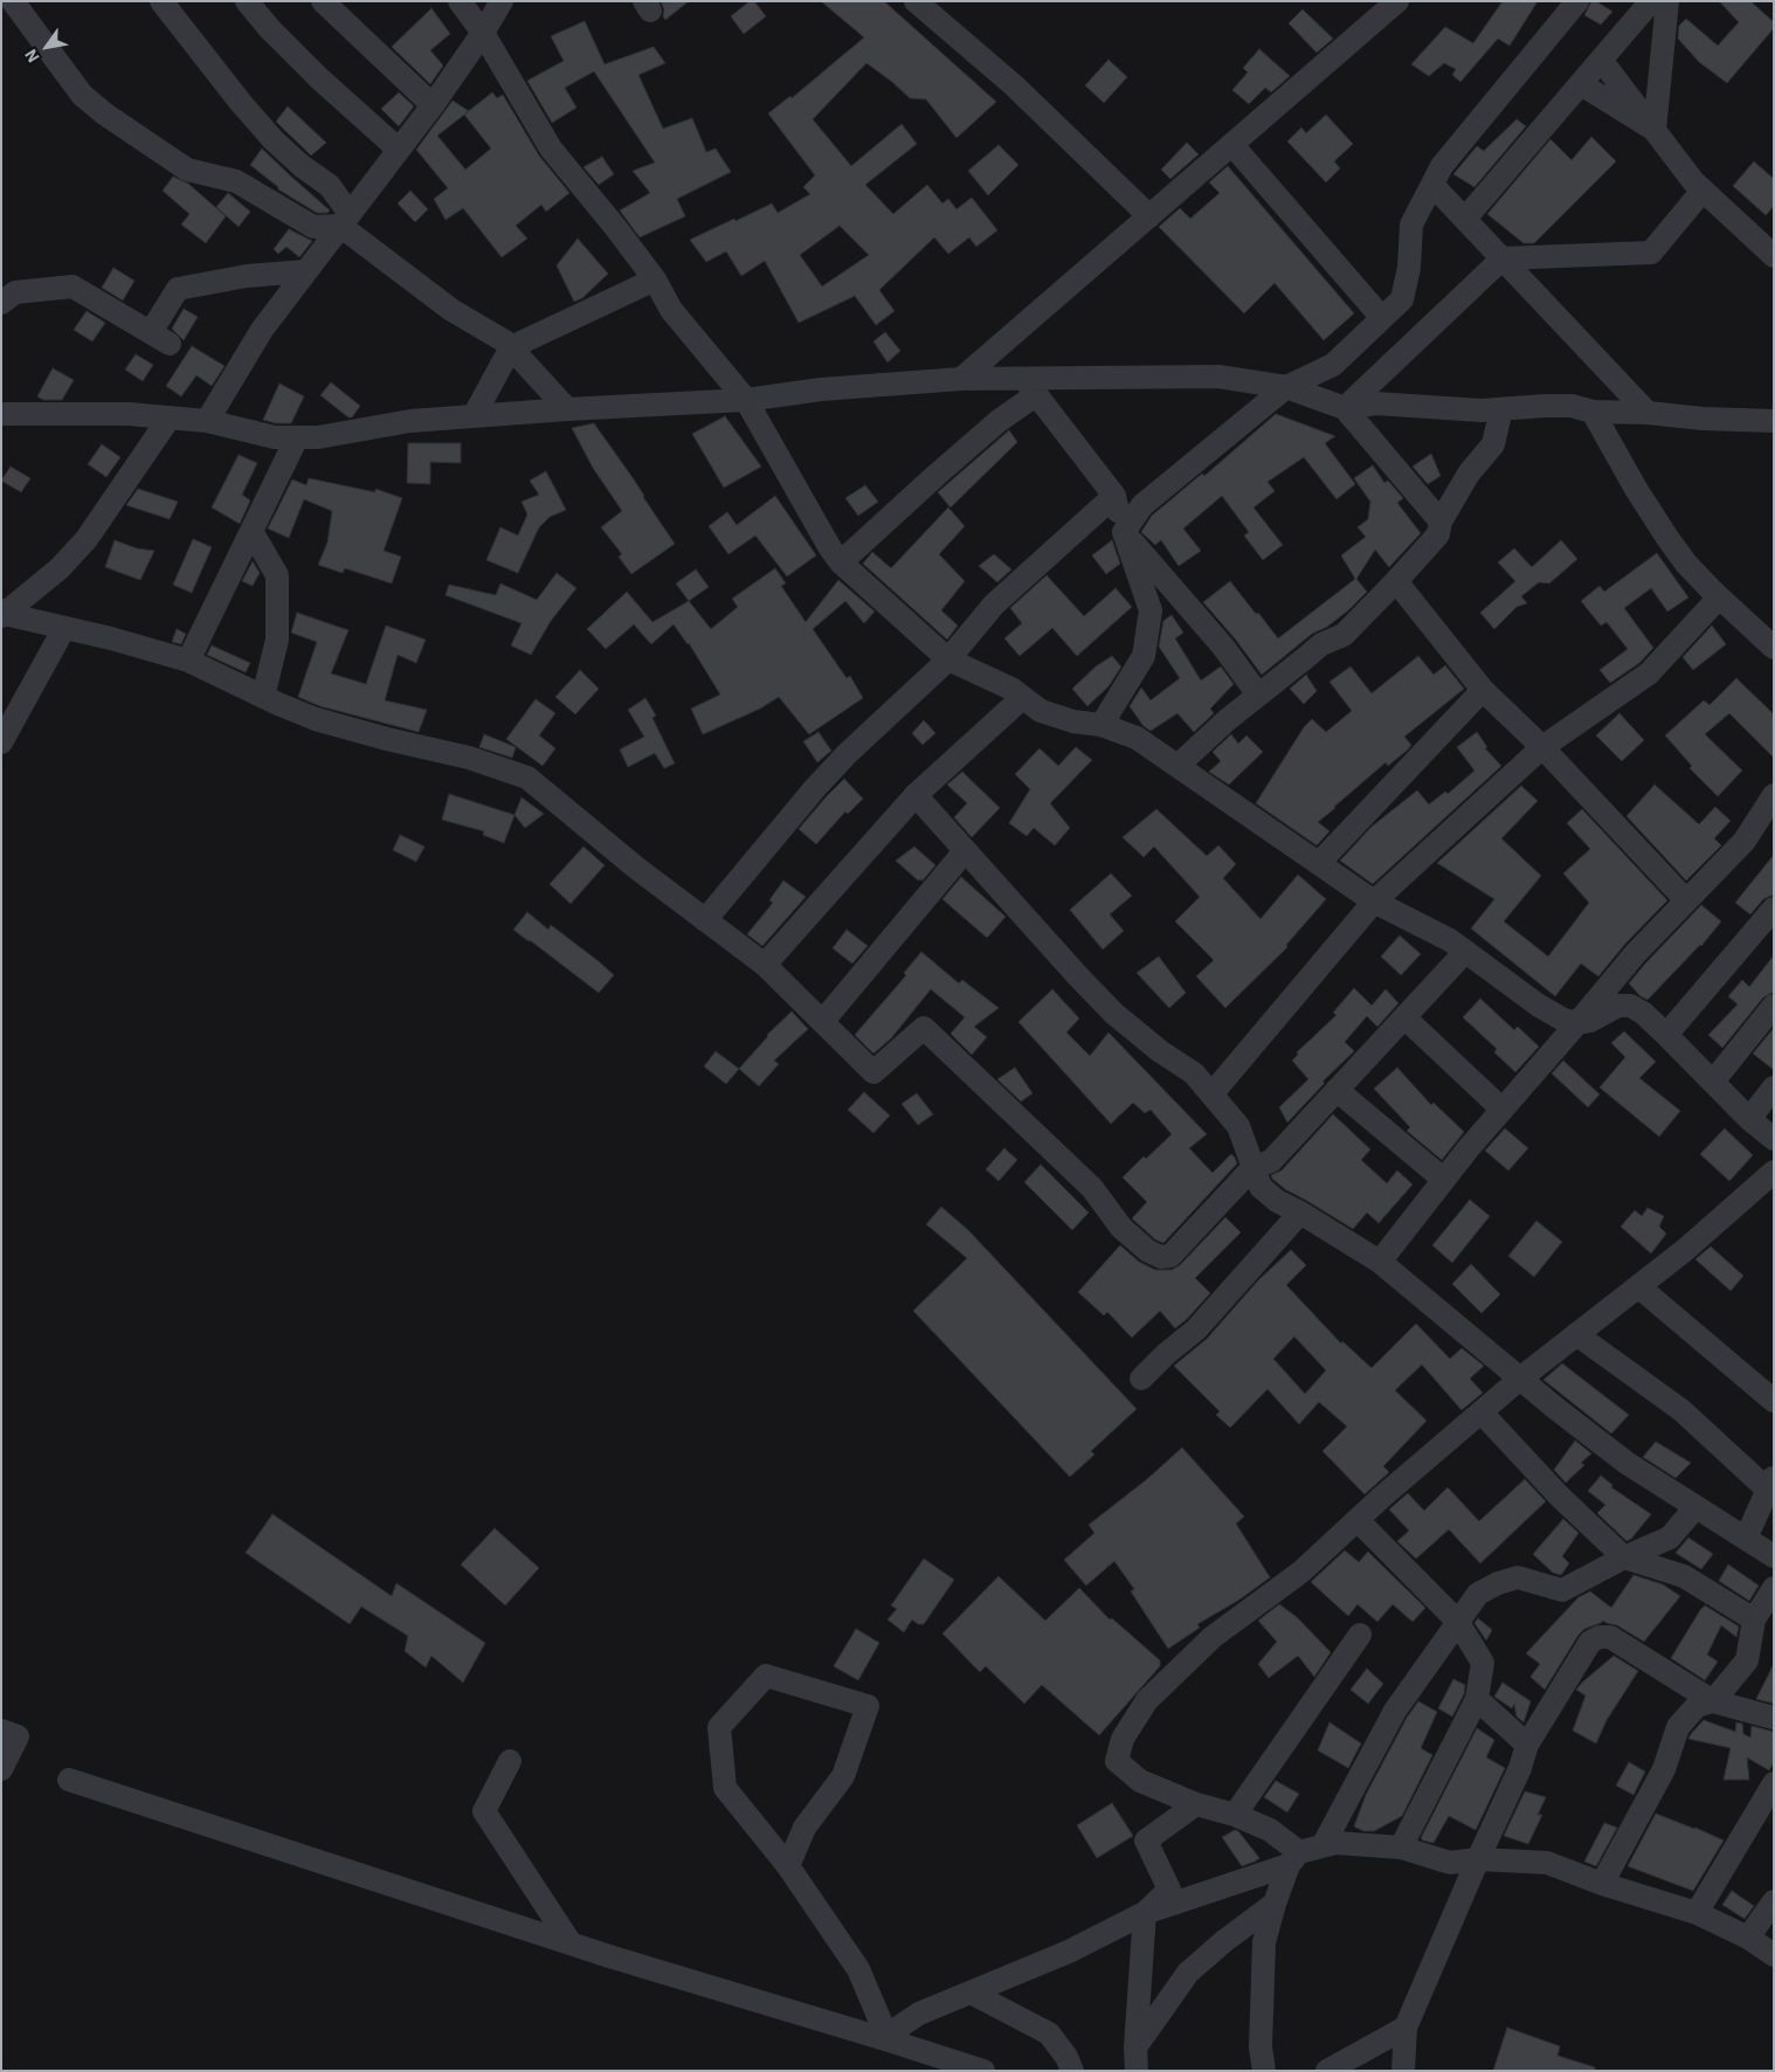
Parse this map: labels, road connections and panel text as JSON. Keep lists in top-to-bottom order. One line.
{"north":"bottom left"}
